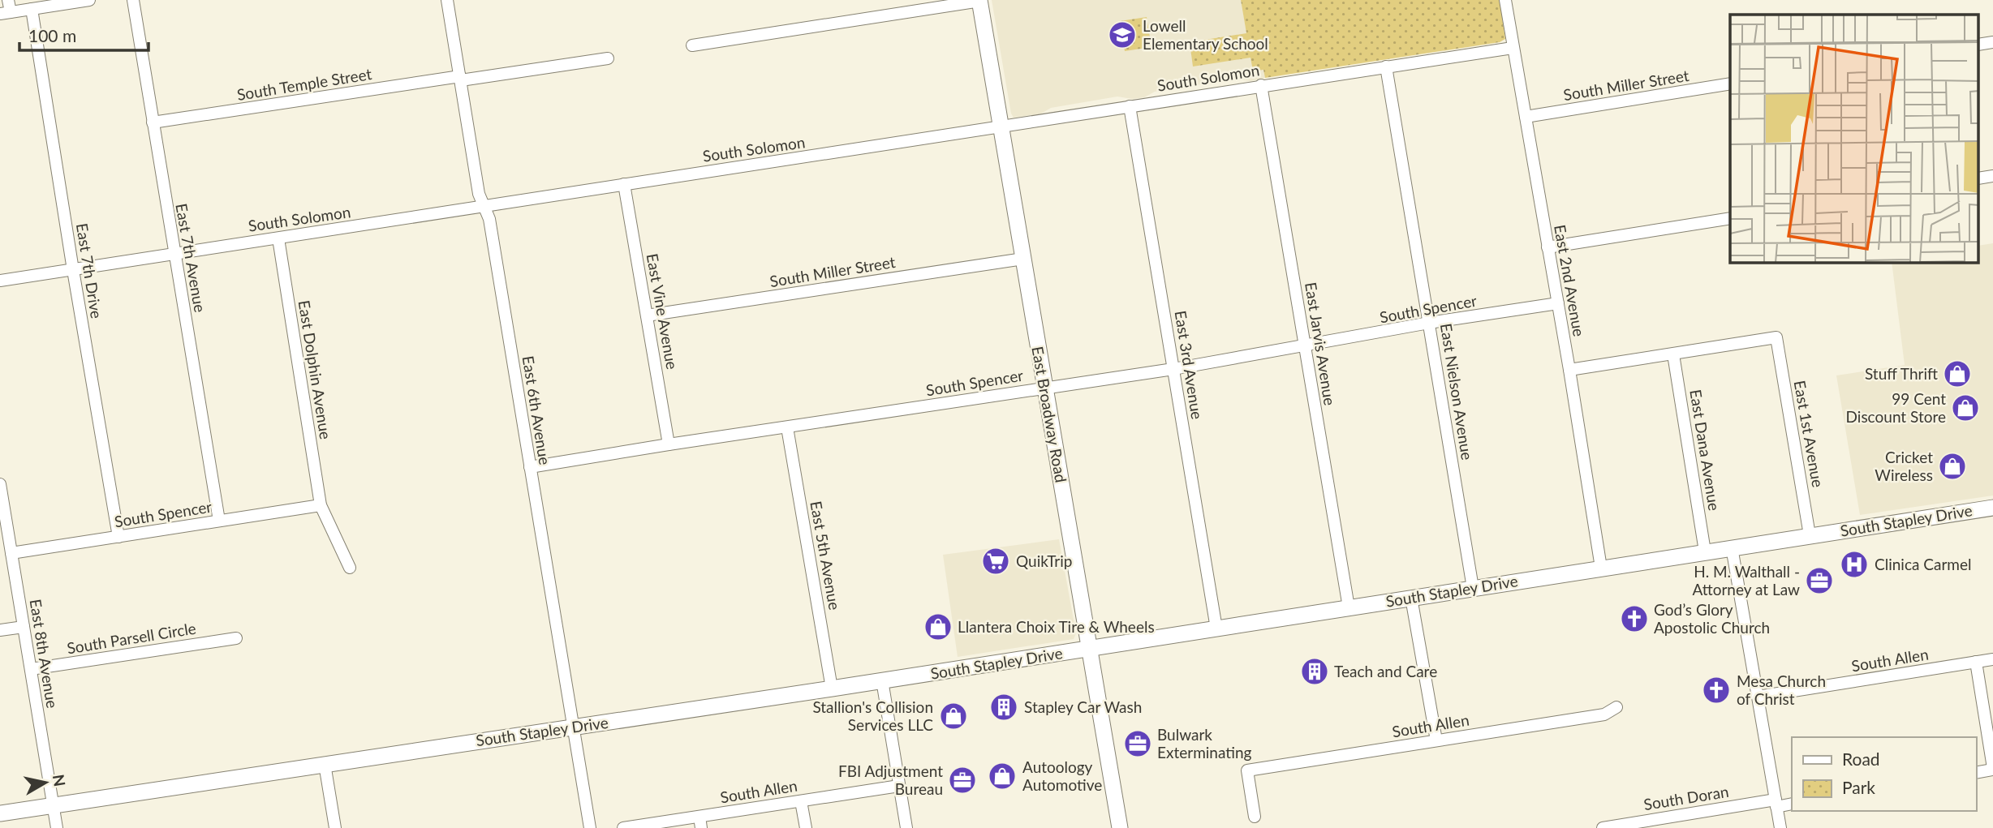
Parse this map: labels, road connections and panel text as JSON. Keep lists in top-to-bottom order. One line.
{"streets":{"main road":["East Broadway Road","South Stapley Drive"],"street":["South Solomon","South Temple Street","South Miller Street","East 7th Avenue","East 7th Drive","East 2nd Avenue","South Spencer","East Vine Avenue","East Jarvis Avenue","East 3rd Avenue","East Dolphin Avenue","East Nielson Avenue","East 6th Avenue","East 1st Avenue","East Dana Avenue","East 5th Avenue","South Parsell Circle","East 8th Avenue","South Allen","South Doran"]},"crossings":[["South Solomon","East 7th Avenue"],["South Solomon","East 7th Drive"],["South Solomon","East 2nd Avenue"],["South Solomon","East Vine Avenue"],["South Solomon","East Jarvis Avenue"],["South Solomon","East 3rd Avenue"],["South Solomon","East Dolphin Avenue"],["South Solomon","East Nielson Avenue"],["South Solomon","East 6th Avenue"],["South Solomon","East Broadway Road"],["South Temple Street","East 7th Avenue"],["South Temple Street","East 6th Avenue"],["South Miller Street","East 2nd Avenue"],["South Miller Street","East Vine Avenue"],["South Miller Street","East Broadway Road"],["East 7th Avenue","South Spencer"],["East 7th Drive","South Spencer"],["East 2nd Avenue","South Spencer"],["East 2nd Avenue","South Stapley Drive"],["South Spencer","East Vine Avenue"],["South Spencer","East Jarvis Avenue"],["South Spencer","East 3rd Avenue"],["South Spencer","East Dolphin Avenue"],["South Spencer","East Nielson Avenue"],["South Spencer","East 6th Avenue"],["South Spencer","East Broadway Road"],["South Spencer","East 5th Avenue"],["South Spencer","East 8th Avenue"],["East Jarvis Avenue","South Stapley Drive"],["East 3rd Avenue","South Stapley Drive"],["East Nielson Avenue","South Stapley Drive"],["East 6th Avenue","South Stapley Drive"],["East Broadway Road","South Stapley Drive"],["East 1st Avenue","East Dana Avenue"],["East 1st Avenue","South Stapley Drive"],["East Dana Avenue","South Stapley Drive"],["South Stapley Drive","East 5th Avenue"],["South Stapley Drive","East 8th Avenue"],["South Parsell Circle","East 8th Avenue"]],"places":{"school or university":["Lowell Elementary School"],"shop":["Stuff Thrift","99 Cent Discount Store","Cricket Wireless","Llantera Choix Tire & Wheels","Stallion's Collision Services LLC","Autoology Automotive"],"supermarket":["QuikTrip"],"hospital":["Clinica Carmel"],"office":["H. M. Walthall - Attorney at Law","Bulwark Exterminating","FBI Adjustment Bureau"],"church":["God’s Glory Apostolic Church","Mesa Church of Christ"],"building":["Teach and Care","Stapley Car Wash"]},"legend":["Road","Park"],"scale_bar":"100 m","north":"right"}
